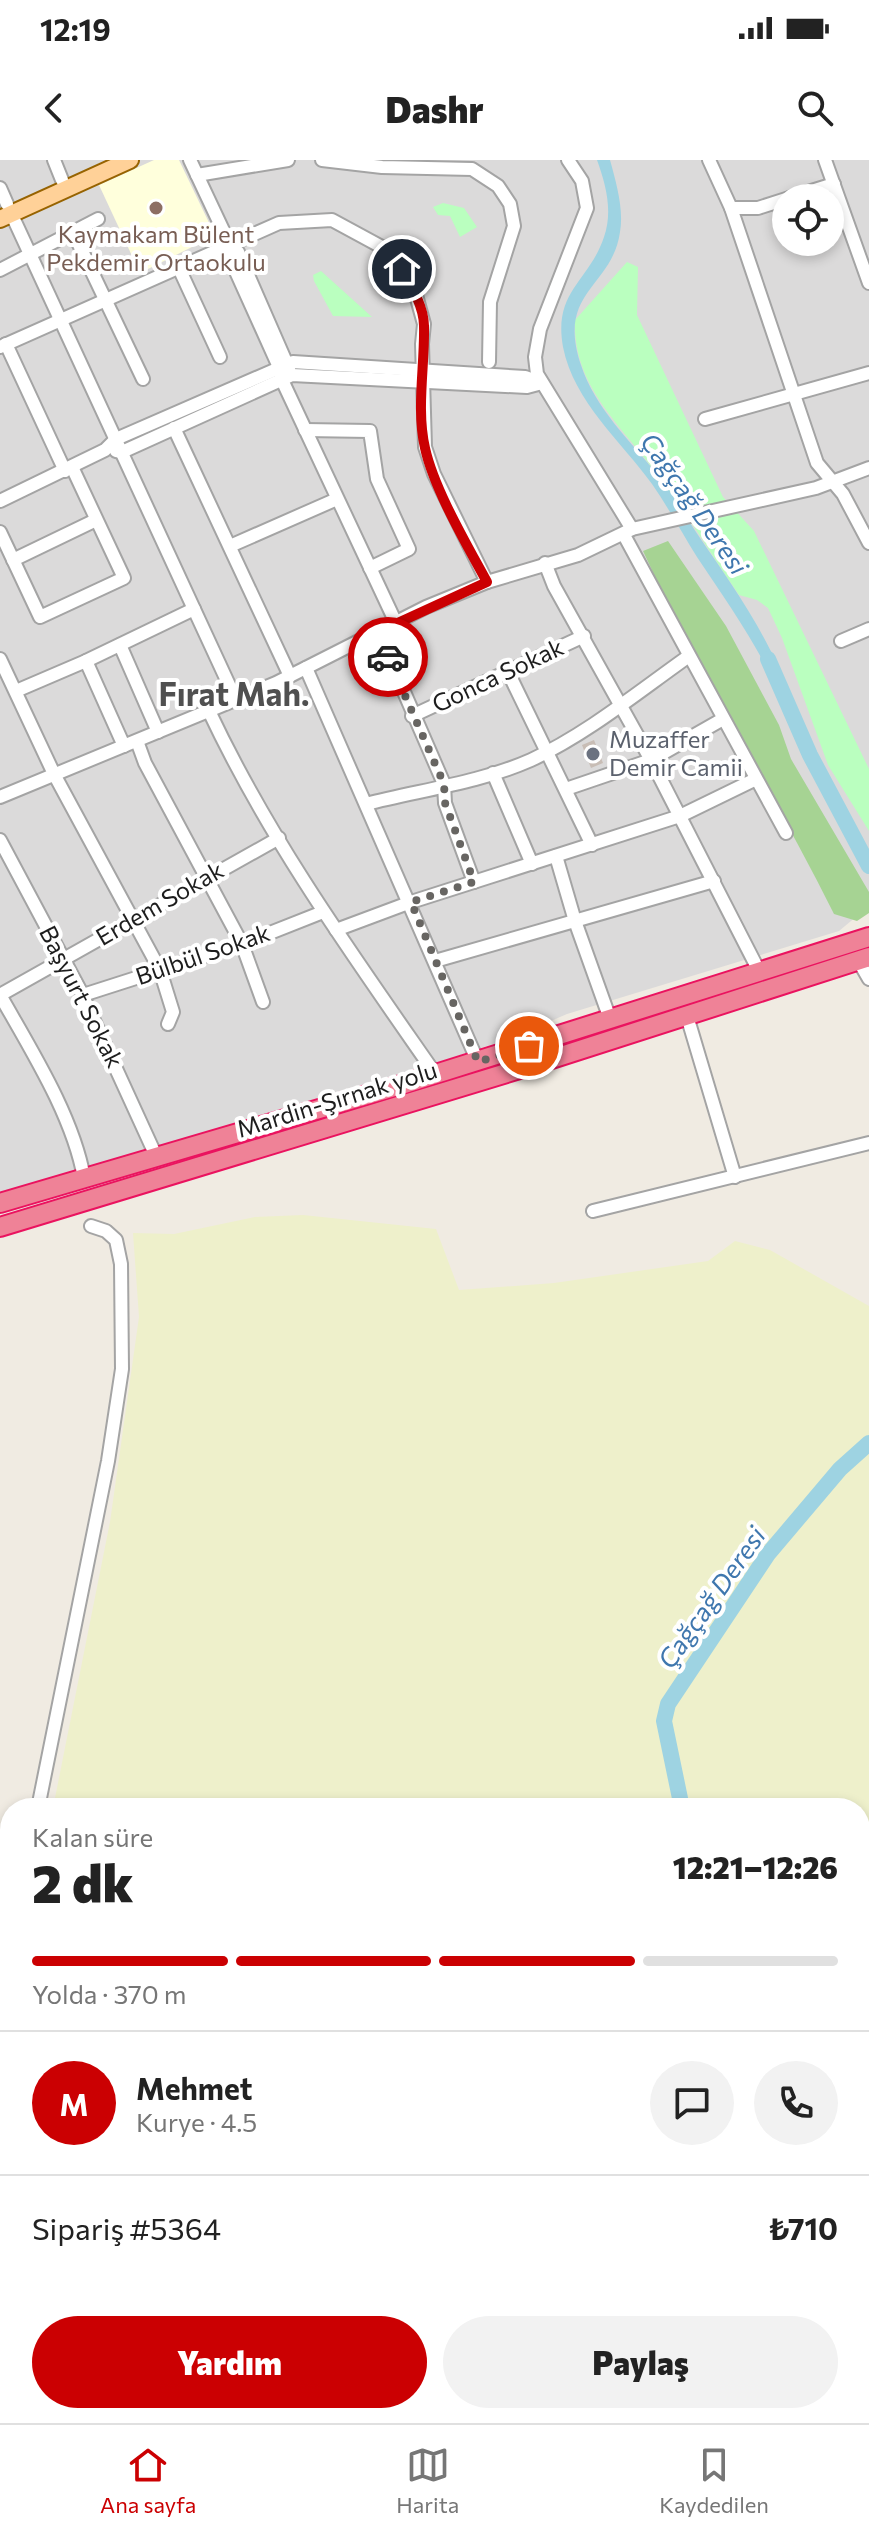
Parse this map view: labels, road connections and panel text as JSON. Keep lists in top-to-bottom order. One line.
{"streets":{"highway":["Mardin-Şırnak yolu"],"street":["Gonca Sokak","Erdem Sokak","Bülbül Sokak","Başyurt Sokak"]},"crossings":[["Erdem Sokak","Başyurt Sokak"],["Bülbül Sokak","Başyurt Sokak"],["Başyurt Sokak","Mardin-Şırnak yolu"]],"districts":["Fırat Mah."],"water":["Çağçağ Deresi"],"places":["Kaymakam Bülent Pekdemir Ortaokulu","Muzaffer Demir Camii"],"page":{"status":"12:19","header":"Dashr","heading":["2 dk","Kalan süre","12:21–12:26"],"panel":["Mehmet","Kurye · 4.5","Sipariş #5364","₺710"],"bar":"Yolda · 370 m","round":"M","buttons":["Yardım","Paylaş"],"tabs":["Ana sayfa","Harita","Kaydedilen"]}}
